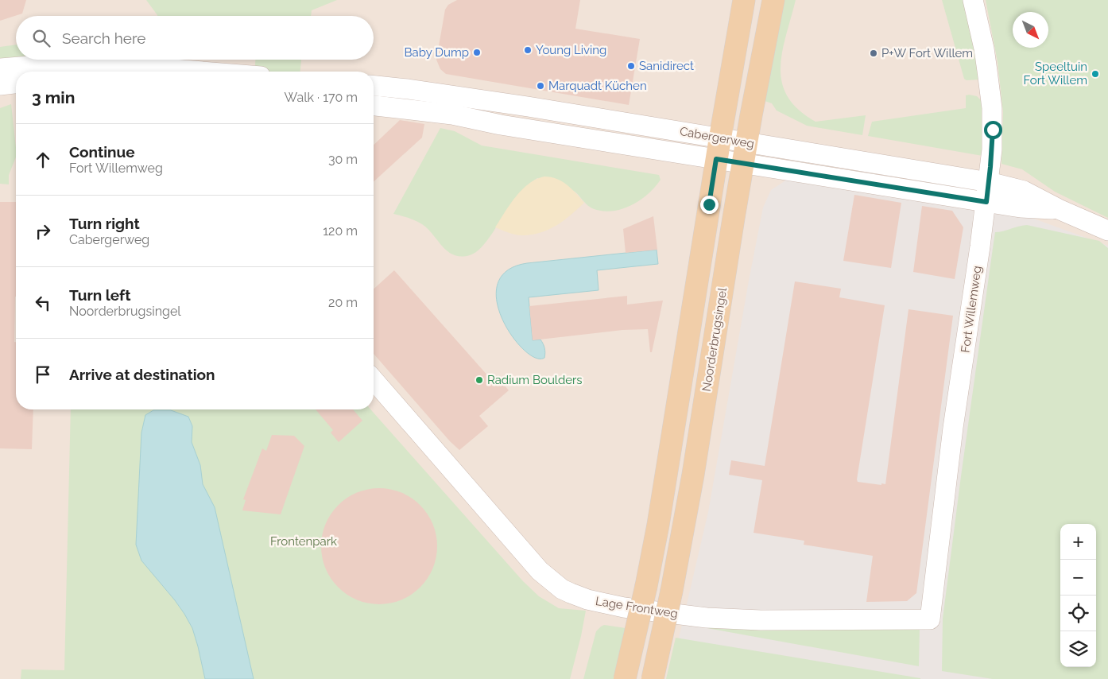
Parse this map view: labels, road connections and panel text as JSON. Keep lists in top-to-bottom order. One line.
{"streets":{"main road":["Noorderbrugsingel"],"street":["Cabergerweg","Fort Willemweg","Lage Frontweg"]},"crossings":[["Cabergerweg","Fort Willemweg"],["Cabergerweg","Noorderbrugsingel"],["Fort Willemweg","Lage Frontweg"]],"parks":["Frontenpark"],"places":["Young Living","Baby Dump","P+W Fort Willem","Sanidirect","Speeltuin Fort Willem","Marquadt Küchen","Radium Boulders"],"north":"bottom right","page":{"search":"Search here","heading":["3 min","Walk · 170 m"],"list":[["Continue","Fort Willemweg","30 m"],["Turn right","Cabergerweg","120 m"],["Turn left","Noorderbrugsingel","20 m"],"Arrive at destination"],"map_buttons":["+","−"]}}
